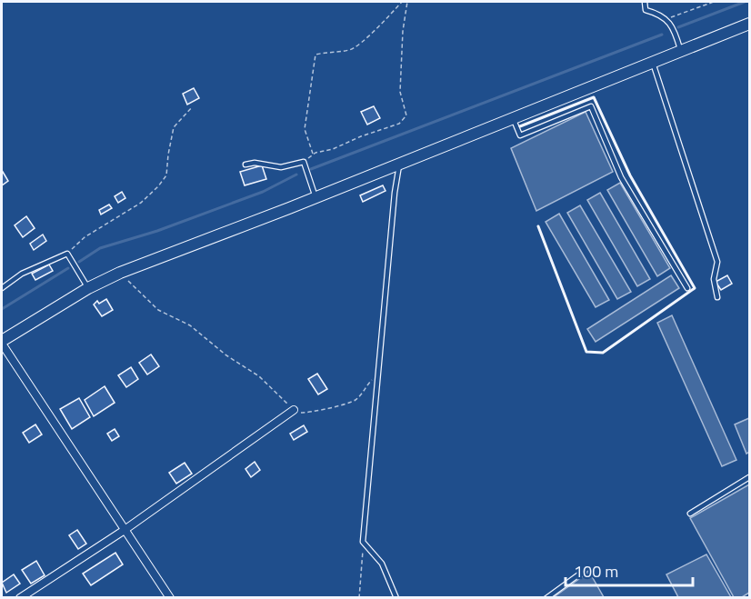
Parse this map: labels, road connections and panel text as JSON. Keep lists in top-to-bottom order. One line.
{"scale_bar":"100 m"}
